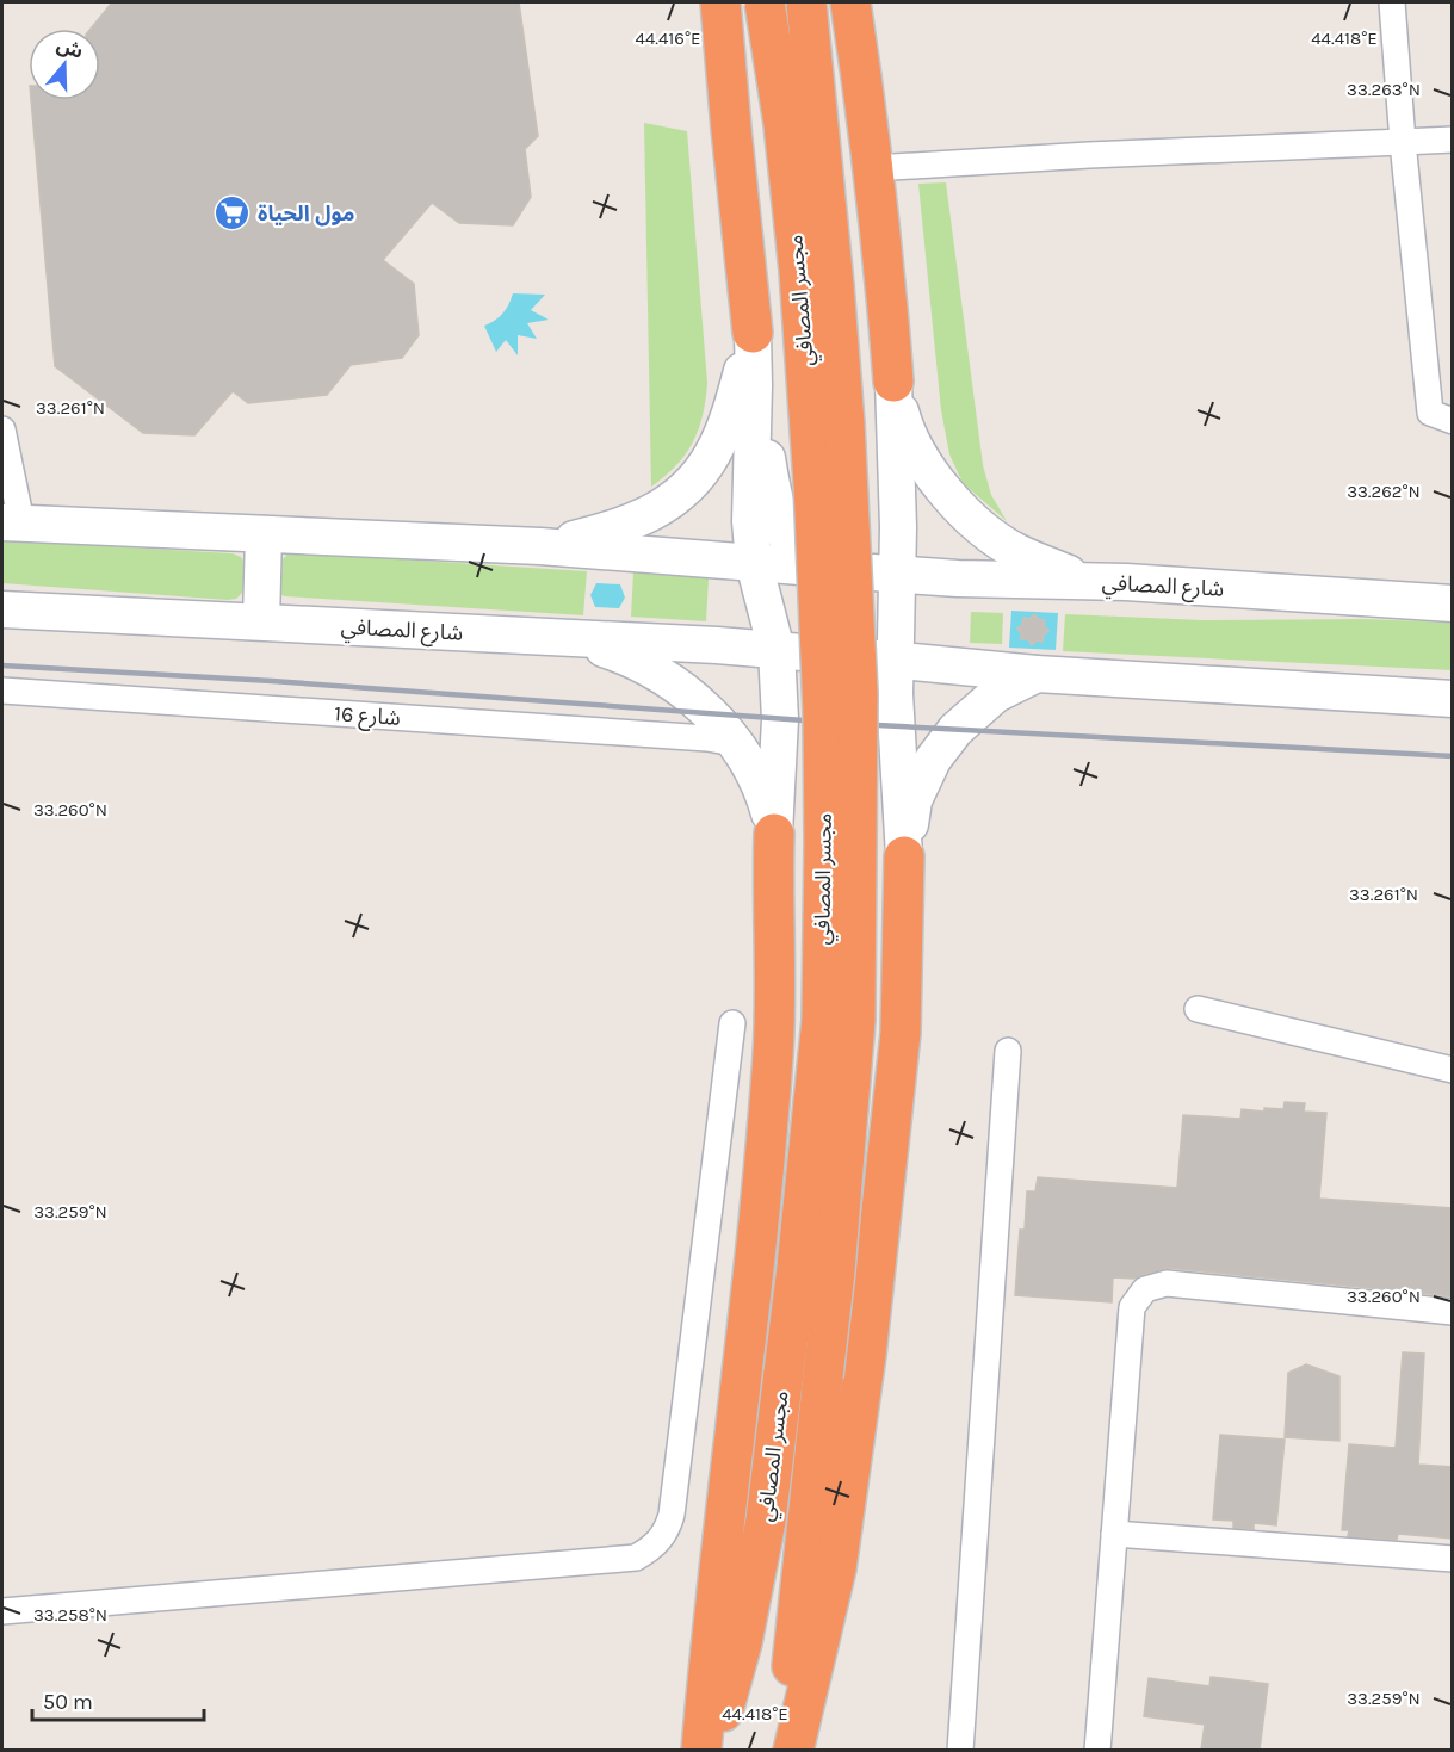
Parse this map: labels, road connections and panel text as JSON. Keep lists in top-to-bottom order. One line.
{"streets":{"highway":["مجسر المصافي"],"main road":["شارع المصافي"],"street":["شارع 16"]},"places":{"supermarket":["مول الحياة"]},"scale_bar":"50 m","north":"top","coordinates":["44.416°E","44.418°E","33.263°N","33.261°N","33.262°N","33.260°N","33.259°N","33.258°N"]}
